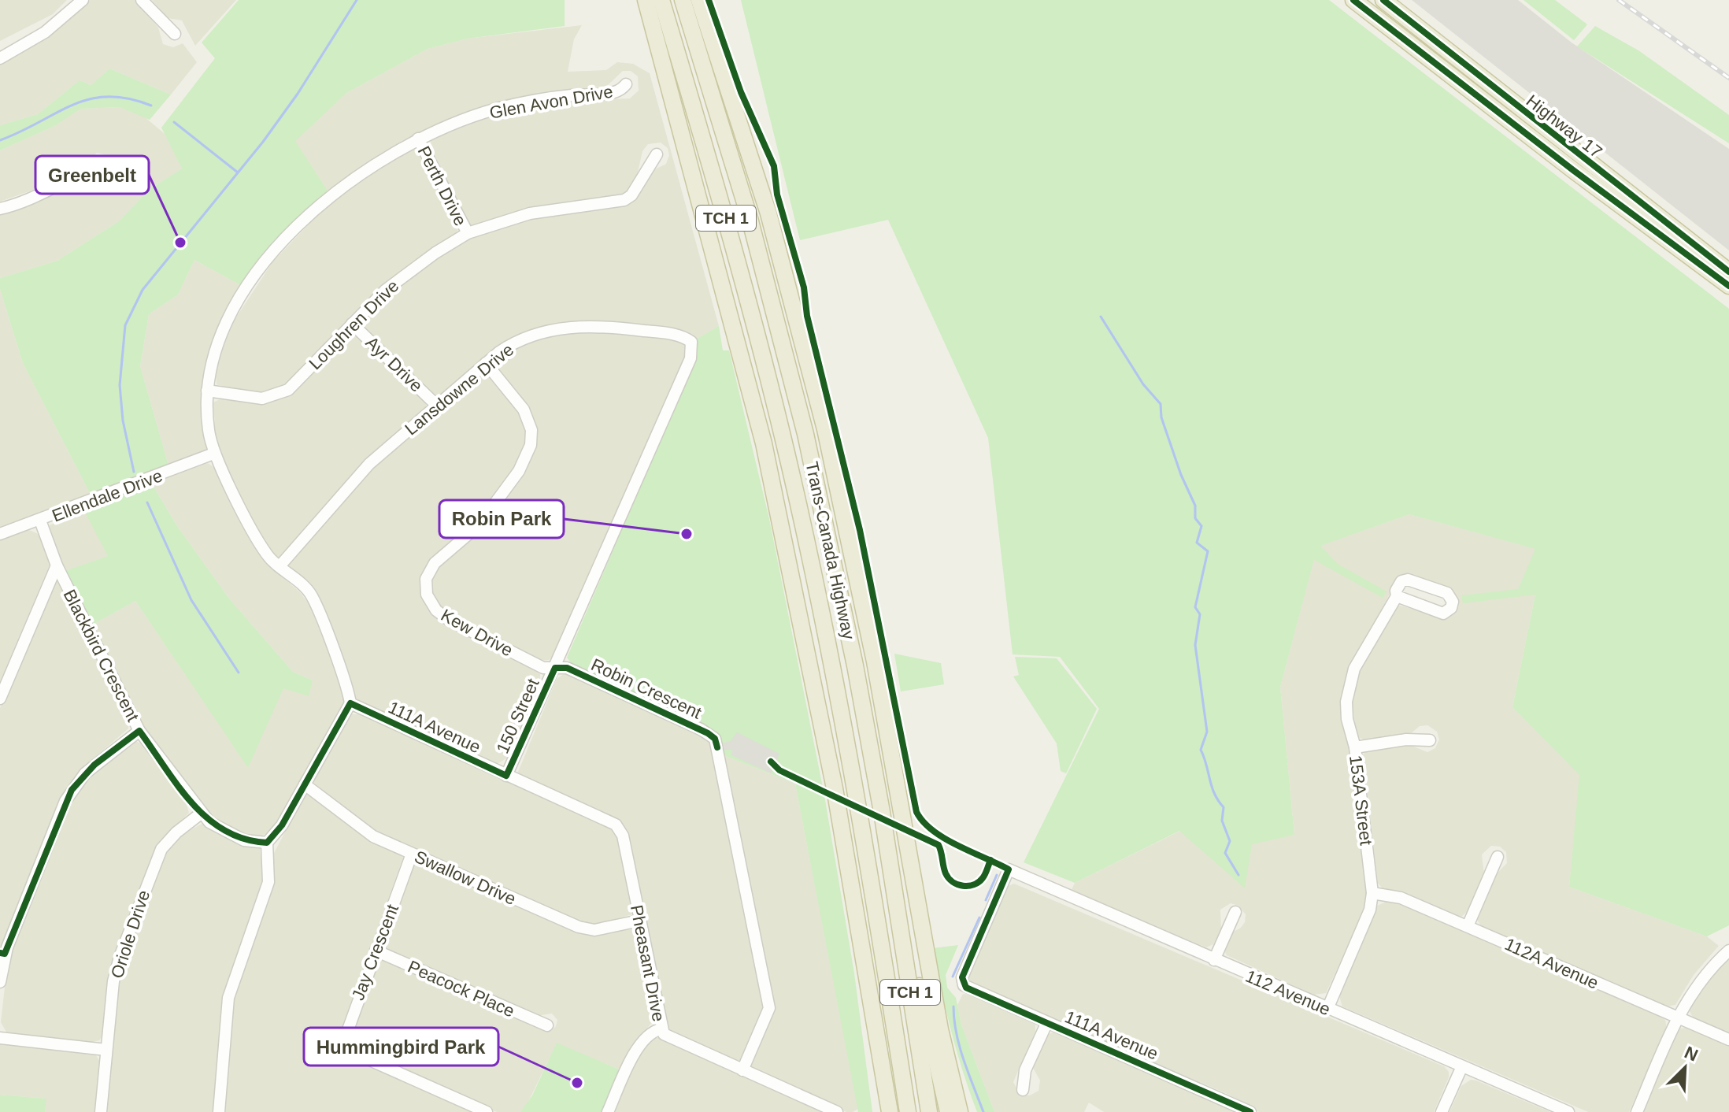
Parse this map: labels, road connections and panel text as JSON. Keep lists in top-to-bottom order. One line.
{"streets":{"highway":["Highway 17","TCH 1","Trans-Canada Highway"],"street":["Glen Avon Drive","Perth Drive","Loughren Drive","Ayr Drive","Lansdowne Drive","Ellendale Drive","Kew Drive","Blackbird Crescent","Robin Crescent","150 Street","111A Avenue","153A Street","Swallow Drive","Oriole Drive","Jay Crescent","Pheasant Drive","112A Avenue","Peacock Place","112 Avenue"]},"crossings":[["Glen Avon Drive","Perth Drive"],["Glen Avon Drive","Loughren Drive"],["Glen Avon Drive","Lansdowne Drive"],["Glen Avon Drive","Ellendale Drive"],["Glen Avon Drive","111A Avenue"],["Perth Drive","Loughren Drive"],["Loughren Drive","Ayr Drive"],["Ayr Drive","Lansdowne Drive"],["Lansdowne Drive","Kew Drive"],["Lansdowne Drive","150 Street"],["Ellendale Drive","Blackbird Crescent"],["Kew Drive","Robin Crescent"],["Kew Drive","150 Street"],["Blackbird Crescent","Oriole Drive"],["Robin Crescent","150 Street"],["Robin Crescent","Pheasant Drive"],["150 Street","111A Avenue"],["150 Street","Pheasant Drive"],["111A Avenue","Pheasant Drive"],["111A Avenue","112 Avenue"],["153A Street","112A Avenue"],["153A Street","112 Avenue"],["Swallow Drive","Jay Crescent"],["Swallow Drive","Pheasant Drive"],["Jay Crescent","Peacock Place"]],"places":["Greenbelt","Robin Park","Hummingbird Park"],"north":"top right"}
